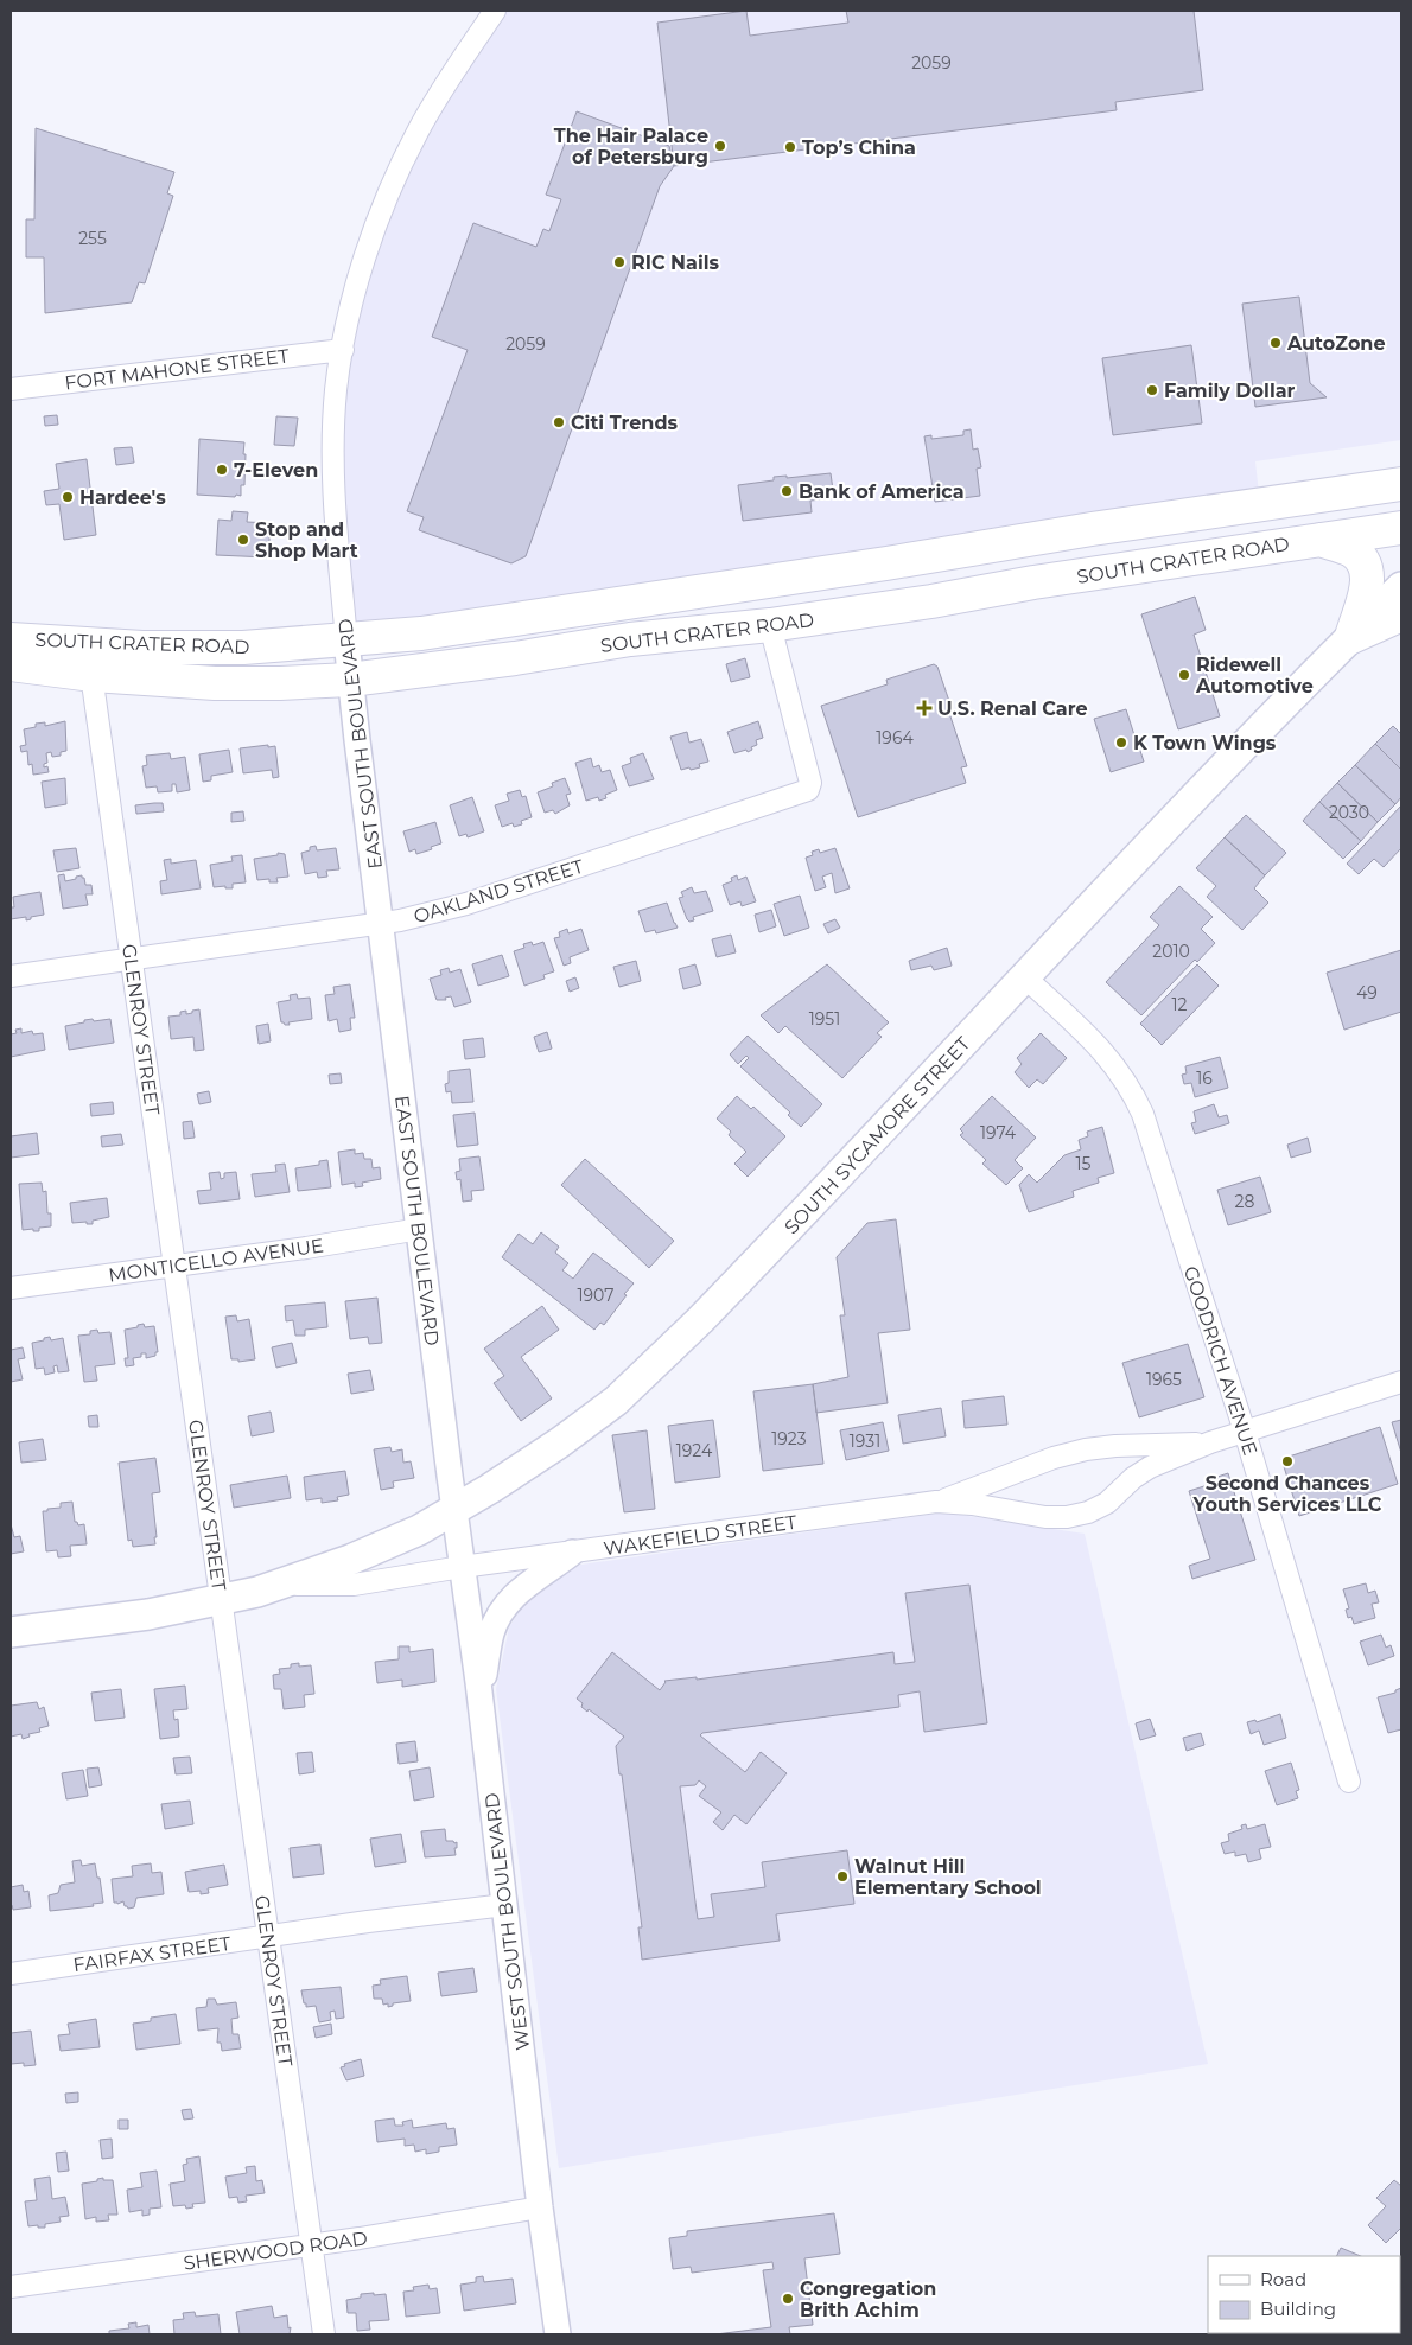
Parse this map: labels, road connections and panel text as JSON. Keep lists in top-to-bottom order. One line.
{"streets":{"main road":["SOUTH CRATER ROAD","SOUTH SYCAMORE STREET"],"street":["FORT MAHONE STREET","EAST SOUTH BOULEVARD","OAKLAND STREET","GLENROY STREET","MONTICELLO AVENUE","GOODRICH AVENUE","WAKEFIELD STREET","WEST SOUTH BOULEVARD","FAIRFAX STREET","SHERWOOD ROAD"]},"crossings":[["FORT MAHONE STREET","EAST SOUTH BOULEVARD"],["SOUTH CRATER ROAD","EAST SOUTH BOULEVARD"],["SOUTH CRATER ROAD","OAKLAND STREET"],["SOUTH CRATER ROAD","GLENROY STREET"],["EAST SOUTH BOULEVARD","OAKLAND STREET"],["EAST SOUTH BOULEVARD","SOUTH SYCAMORE STREET"],["EAST SOUTH BOULEVARD","MONTICELLO AVENUE"],["EAST SOUTH BOULEVARD","WEST SOUTH BOULEVARD"],["OAKLAND STREET","GLENROY STREET"],["GLENROY STREET","SOUTH SYCAMORE STREET"],["GLENROY STREET","MONTICELLO AVENUE"],["GLENROY STREET","FAIRFAX STREET"],["GLENROY STREET","SHERWOOD ROAD"],["SOUTH SYCAMORE STREET","GOODRICH AVENUE"],["SOUTH SYCAMORE STREET","WAKEFIELD STREET"],["SOUTH SYCAMORE STREET","WEST SOUTH BOULEVARD"],["GOODRICH AVENUE","WAKEFIELD STREET"],["WAKEFIELD STREET","WEST SOUTH BOULEVARD"],["WEST SOUTH BOULEVARD","FAIRFAX STREET"],["WEST SOUTH BOULEVARD","SHERWOOD ROAD"]],"places":{"other":["The Hair Palace of Petersburg","Top’s China","RIC Nails","AutoZone","Family Dollar","Citi Trends","7-Eleven","Bank of America","Hardee's","Stop and Shop Mart","Ridewell Automotive","K Town Wings","Second Chances Youth Services LLC","Walnut Hill Elementary School","Congregation Brith Achim"],"health":["U.S. Renal Care"]},"house_numbers":["2059","255","2059","1964","2030","2010","49","12","1951","16","1974","15","28","1907","1965","1923","1931","1924"],"legend":["Road","Building"]}
